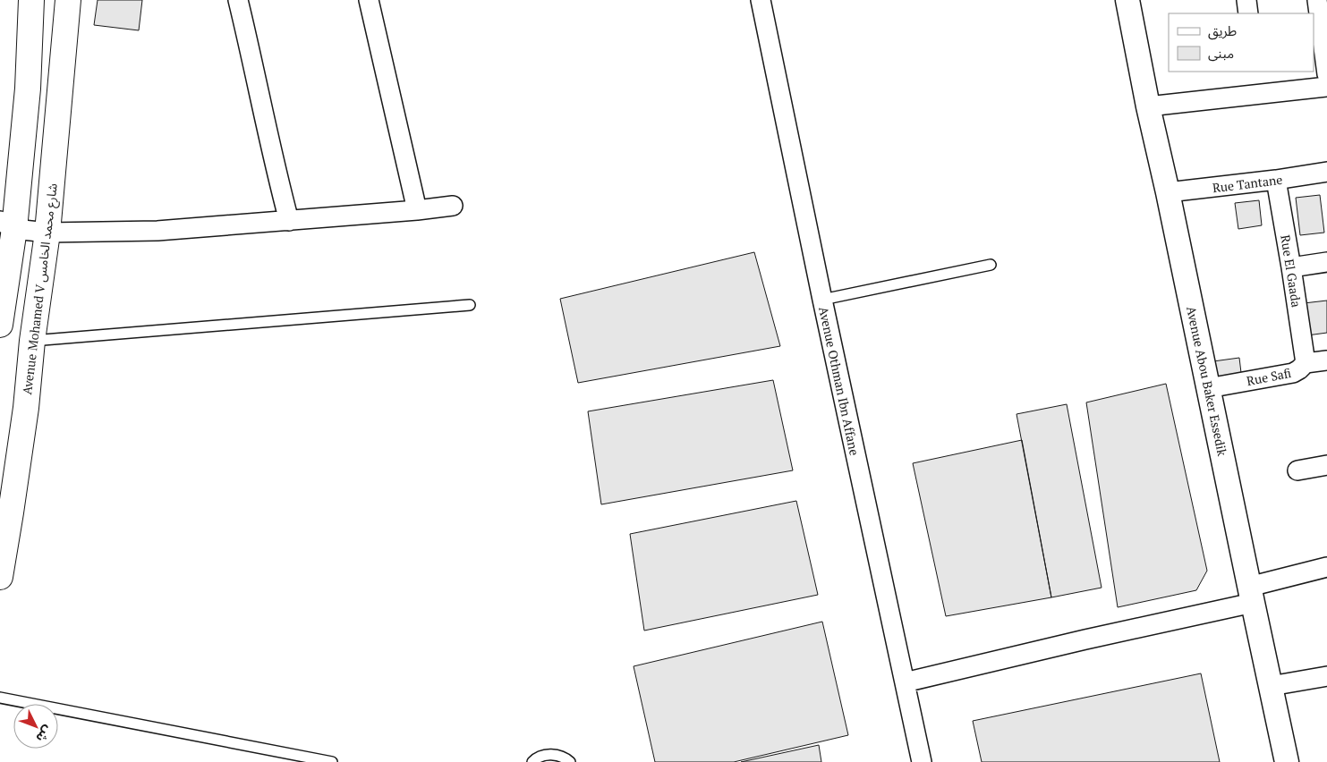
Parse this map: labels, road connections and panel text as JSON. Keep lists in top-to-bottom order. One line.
{"streets":{"main road":["Avenue Mohamed V شارع محمد الخامس"],"street":["Rue Tantane","Rue El Gaada","Rue Safi","Avenue Othman Ibn Affane","Avenue Abou Baker Essedik"]},"crossings":[["Rue Tantane","Rue El Gaada"],["Rue Tantane","Avenue Abou Baker Essedik"],["Rue El Gaada","Rue Safi"],["Rue Safi","Avenue Abou Baker Essedik"]],"legend":["طريق","مبنى"],"north":"bottom right"}
